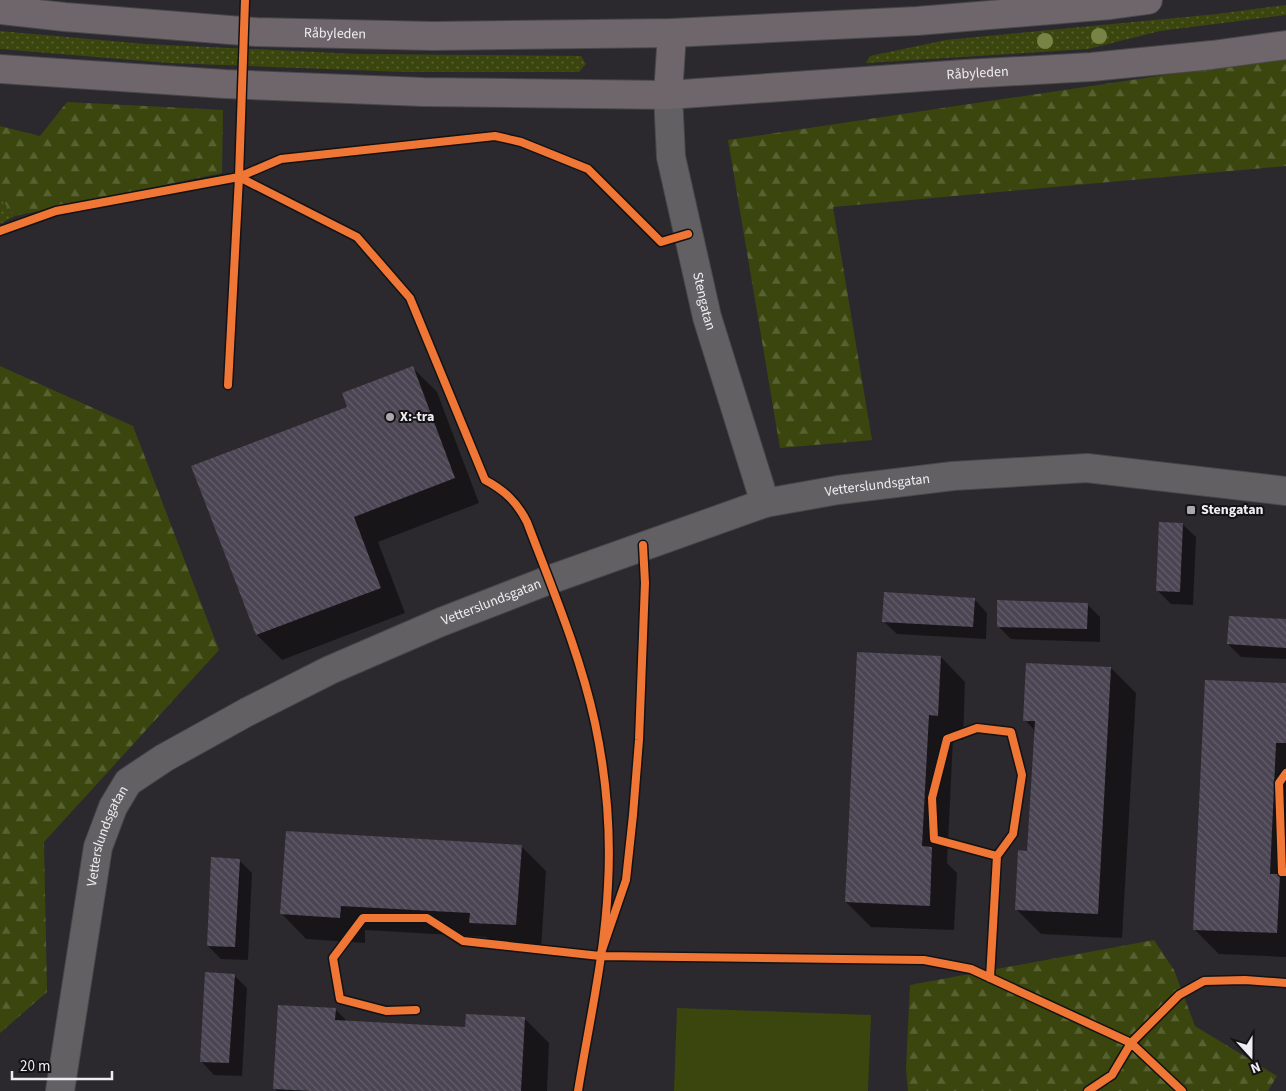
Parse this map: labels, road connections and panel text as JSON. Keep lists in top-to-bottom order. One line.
{"streets":{"main road":["Råbyleden"],"street":["Stengatan","Vetterslundsgatan"]},"crossings":[["Råbyleden","Stengatan"],["Stengatan","Vetterslundsgatan"]],"places":{"other":["X:-tra"],"transit":["Stengatan"]},"scale_bar":"20 m","north":"bottom"}
